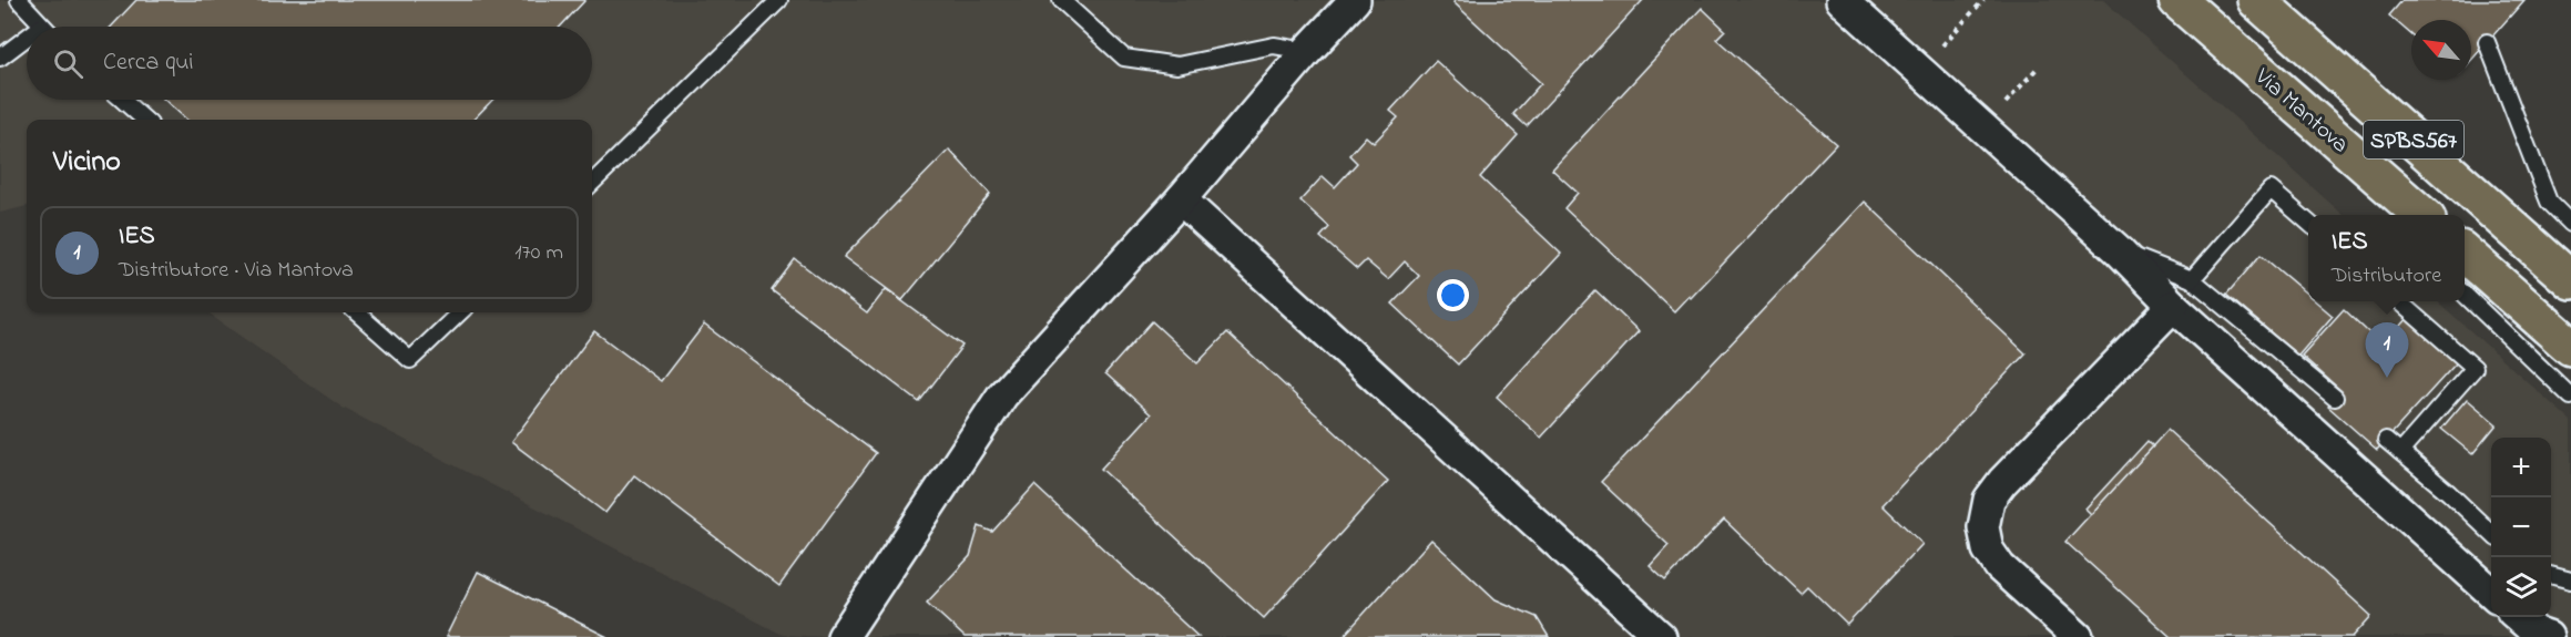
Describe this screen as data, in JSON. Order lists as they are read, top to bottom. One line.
{"streets":{"highway":["Via Mantova","SPBS567"]},"north":"top left","page":{"search":"Cerca qui","heading":"Vicino","list":[{"mark":"1","name":"IES","note":"Distributore · Via Mantova","value":"170 m"}],"popup":["IES","Distributore"],"pins":"1","map_buttons":["+","−"]}}
